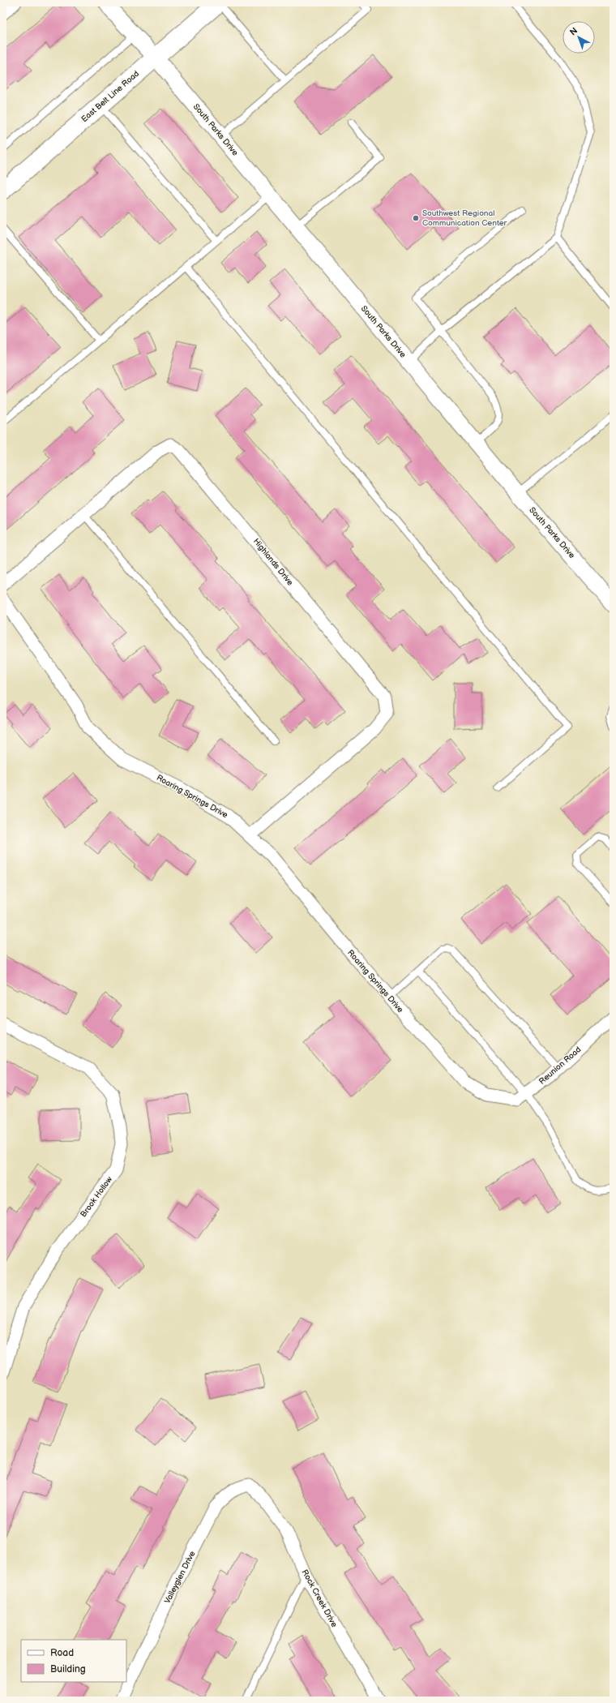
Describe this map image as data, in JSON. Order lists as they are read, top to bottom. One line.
{"streets":{"main road":["East Belt Line Road"],"street":["South Parks Drive","Highlands Drive","Roaring Springs Drive","Reunion Road","Brook Hollow","Valleyglen Drive","Rock Creek Drive"]},"crossings":[["East Belt Line Road","South Parks Drive"],["Highlands Drive","Roaring Springs Drive"],["Roaring Springs Drive","Reunion Road"],["Valleyglen Drive","Rock Creek Drive"]],"places":["Southwest Regional Communication Center"],"legend":["Road","Building"],"north":"top left"}
